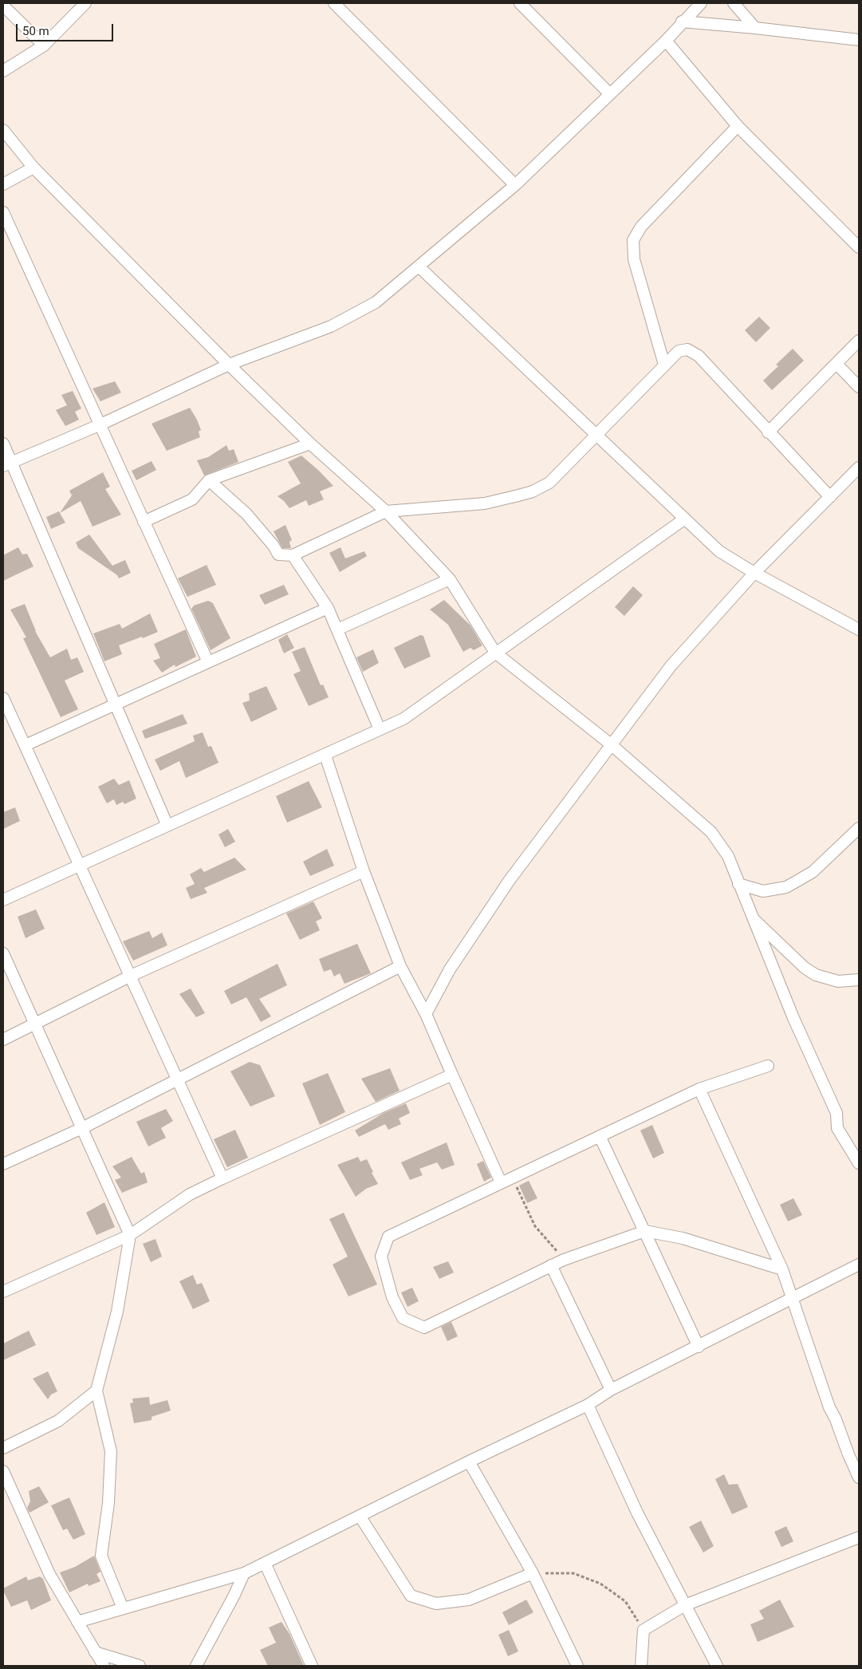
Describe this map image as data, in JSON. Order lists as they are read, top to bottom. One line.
{"scale_bar":"50 m"}
